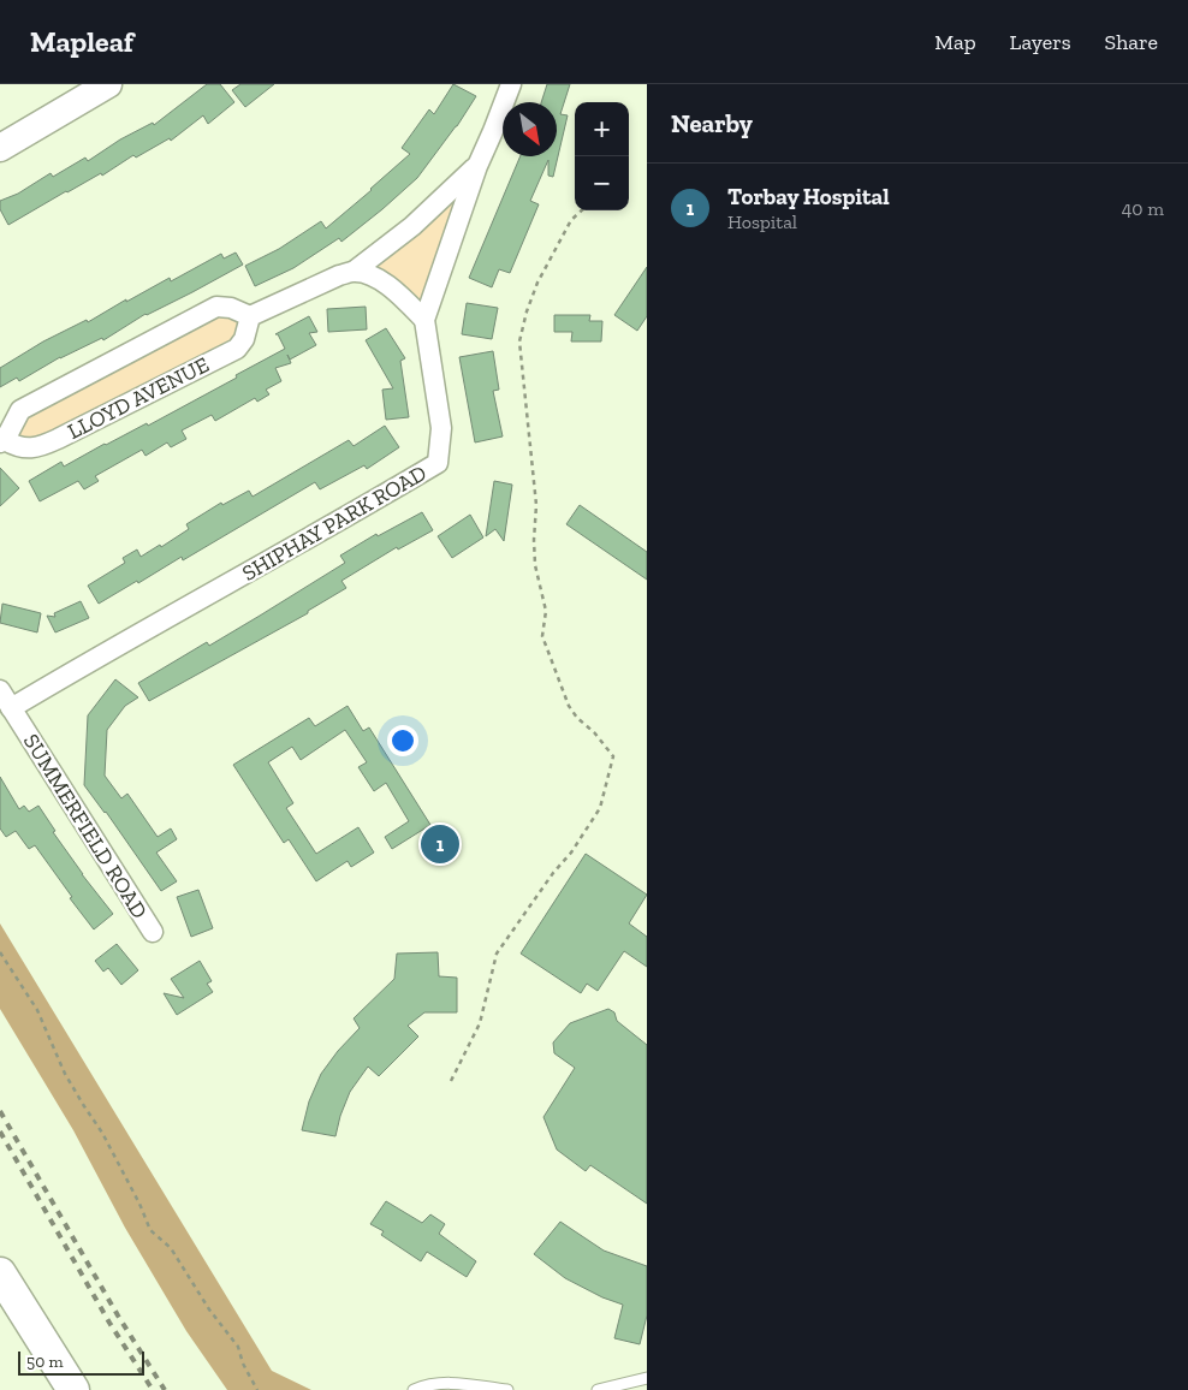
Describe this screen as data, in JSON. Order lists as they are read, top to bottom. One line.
{"streets":{"street":["LLOYD AVENUE","SHIPHAY PARK ROAD","SUMMERFIELD ROAD"]},"crossings":[["SHIPHAY PARK ROAD","SUMMERFIELD ROAD"]],"scale_bar":"50 m","north":"bottom right","page":{"header":"Mapleaf","nav":["Map","Layers","Share"],"heading":"Nearby","map_buttons":["+","−"],"list":[{"mark":"1","name":"Torbay Hospital","note":"Hospital","value":"40 m"}],"pins":"1","scale":"50 m"}}
